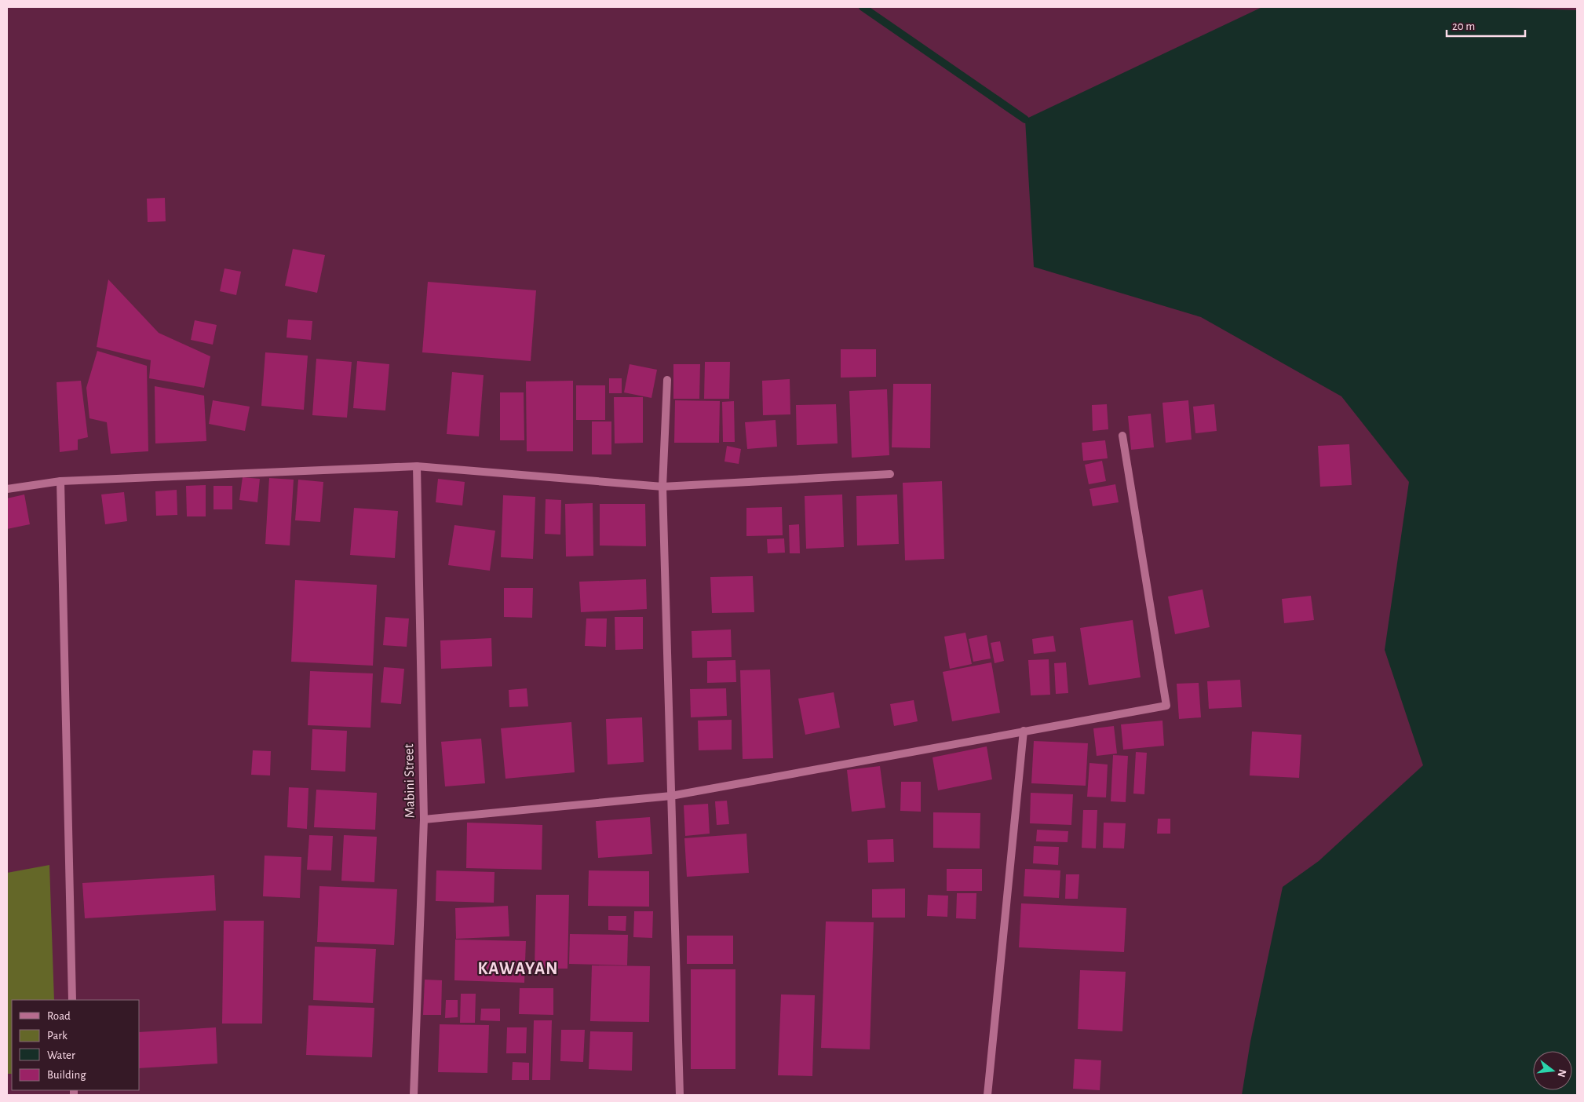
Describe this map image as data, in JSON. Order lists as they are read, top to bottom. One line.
{"streets":{"street":["Mabini Street"]},"districts":["KAWAYAN"],"legend":["Road","Park","Water","Building"],"scale_bar":"20 m","north":"right"}
